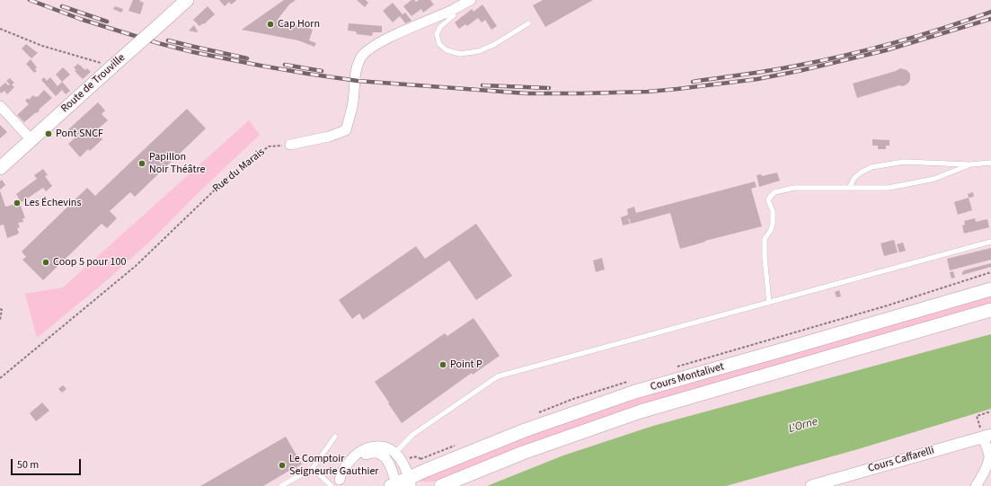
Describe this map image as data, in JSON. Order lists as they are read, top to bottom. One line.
{"streets":{"main road":["Route de Trouville","Cours Montalivet"],"street":["Cours Caffarelli"],"path":["Rue du Marais"]},"water":["L'Orne"],"places":["Cap Horn","Pont SNCF","Papillon Noir Théâtre","Les Échevins","Coop 5 pour 100","Point P","Le Comptoir Seigneurie Gauthier"],"scale_bar":"50 m"}
